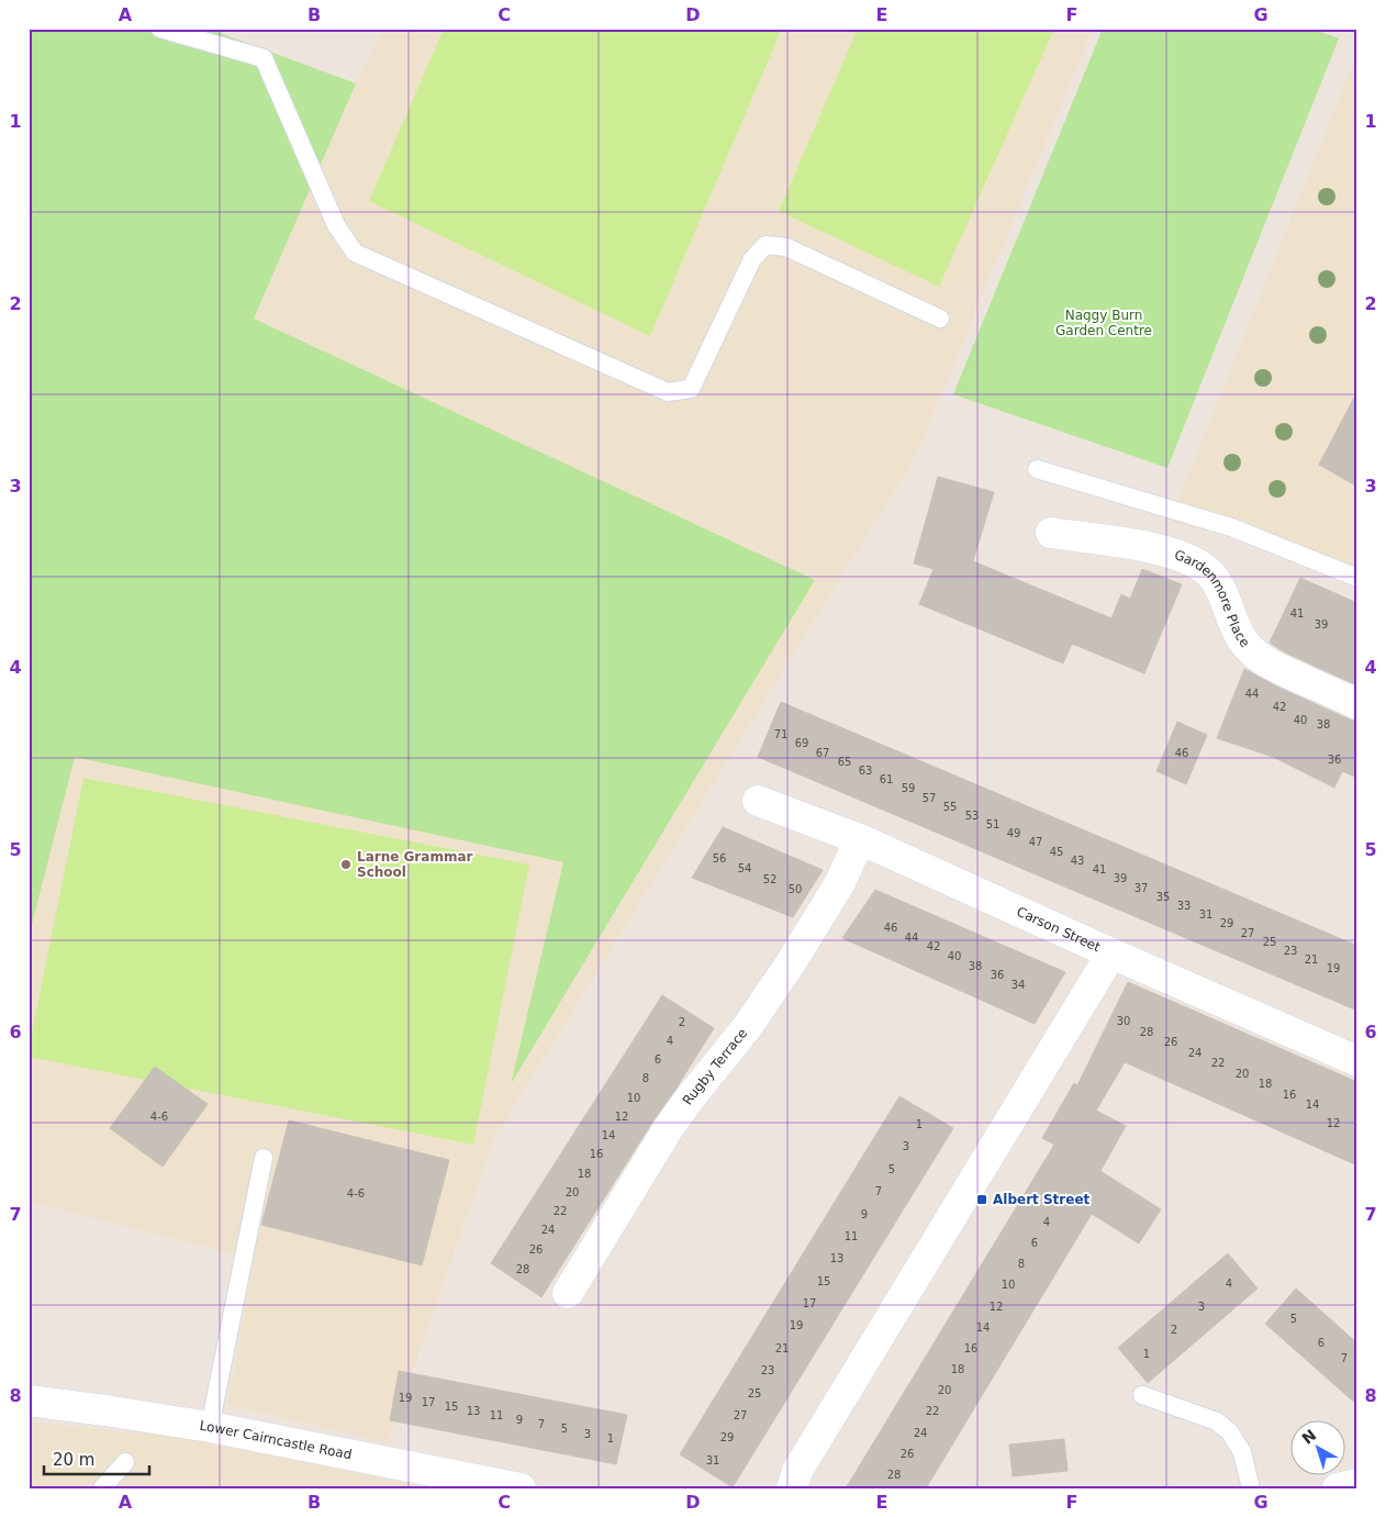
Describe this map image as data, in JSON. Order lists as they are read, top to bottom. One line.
{"streets":{"street":["Gardenmore Place","Carson Street","Rugby Terrace","Lower Cairncastle Road"]},"crossings":[["Carson Street","Rugby Terrace"]],"parks":["Naggy Burn Garden Centre"],"places":{"other":["Larne Grammar School"],"transit":["Albert Street"]},"house_numbers":["41","39","44","42","40","38","71","69","67","46","36","65","63","61","59","57","55","53","51","49","47","45","56","43","54","41","39","52","37","50","35","33","31","29","46","27","44","25","42","23","40","21","38","19","36","34","30","2","28","4","26","24","6","22","20","8","18","16","10","14","4-6","12","12","1","14","3","16","5","18","7","20","4-6","22","9","4","24","11","6","26","13","8","28","15","4","10","17","12","3","5","19","14","2","6","21","16","1","7","18","23","20","25","19","17","15","13","22","11","27","9","7","5","24","3","29","1","26","31","28"],"scale_bar":"20 m","north":"top left","grid":{"columns":["A","B","C","D","E","F","G"],"rows":["1","2","3","4","5","6","7","8"]}}
